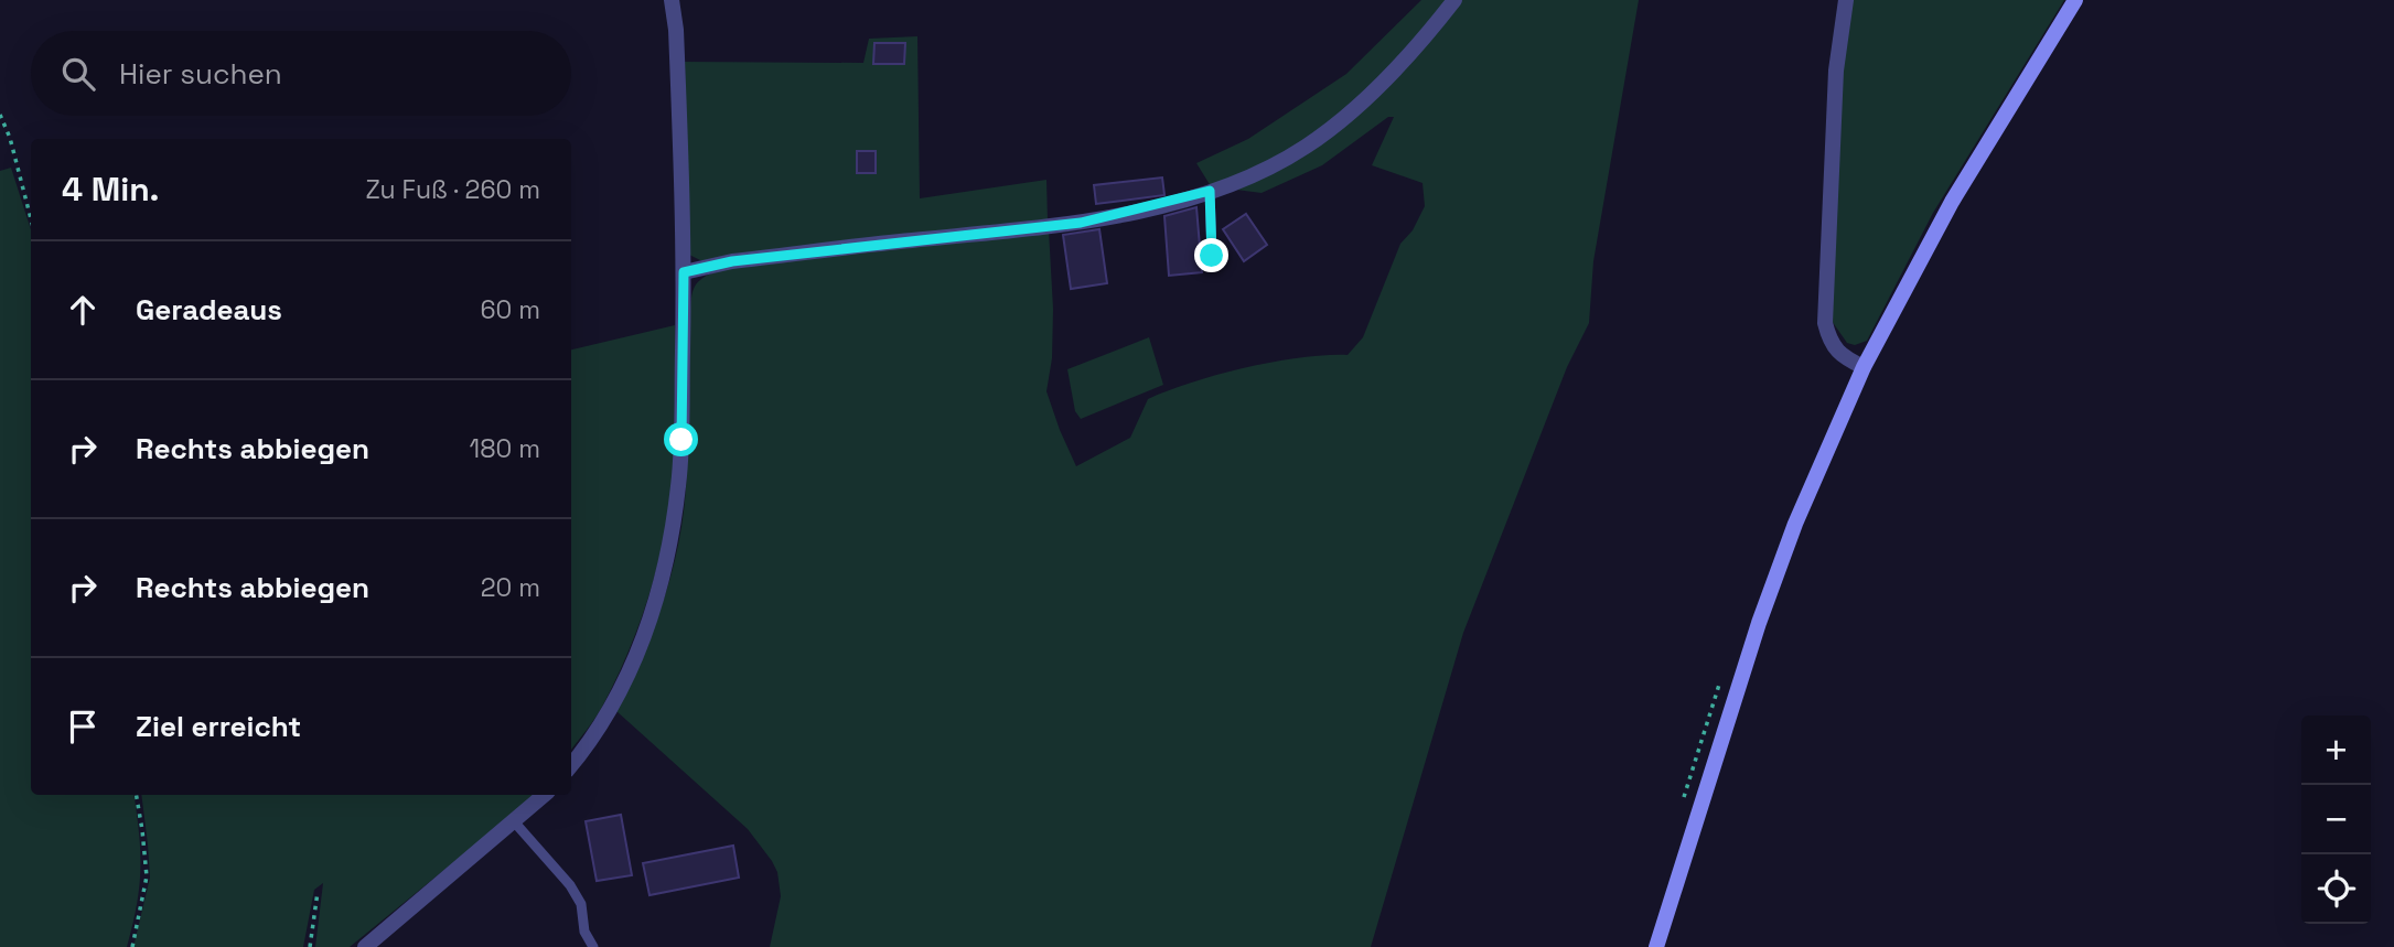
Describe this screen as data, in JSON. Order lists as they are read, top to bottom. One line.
{"page":{"search":"Hier suchen","heading":["4 Min.","Zu Fuß · 260 m"],"list":[["Geradeaus","60 m"],["Rechts abbiegen","180 m"],["Rechts abbiegen","20 m"],"Ziel erreicht"],"map_buttons":["+","−"]}}
